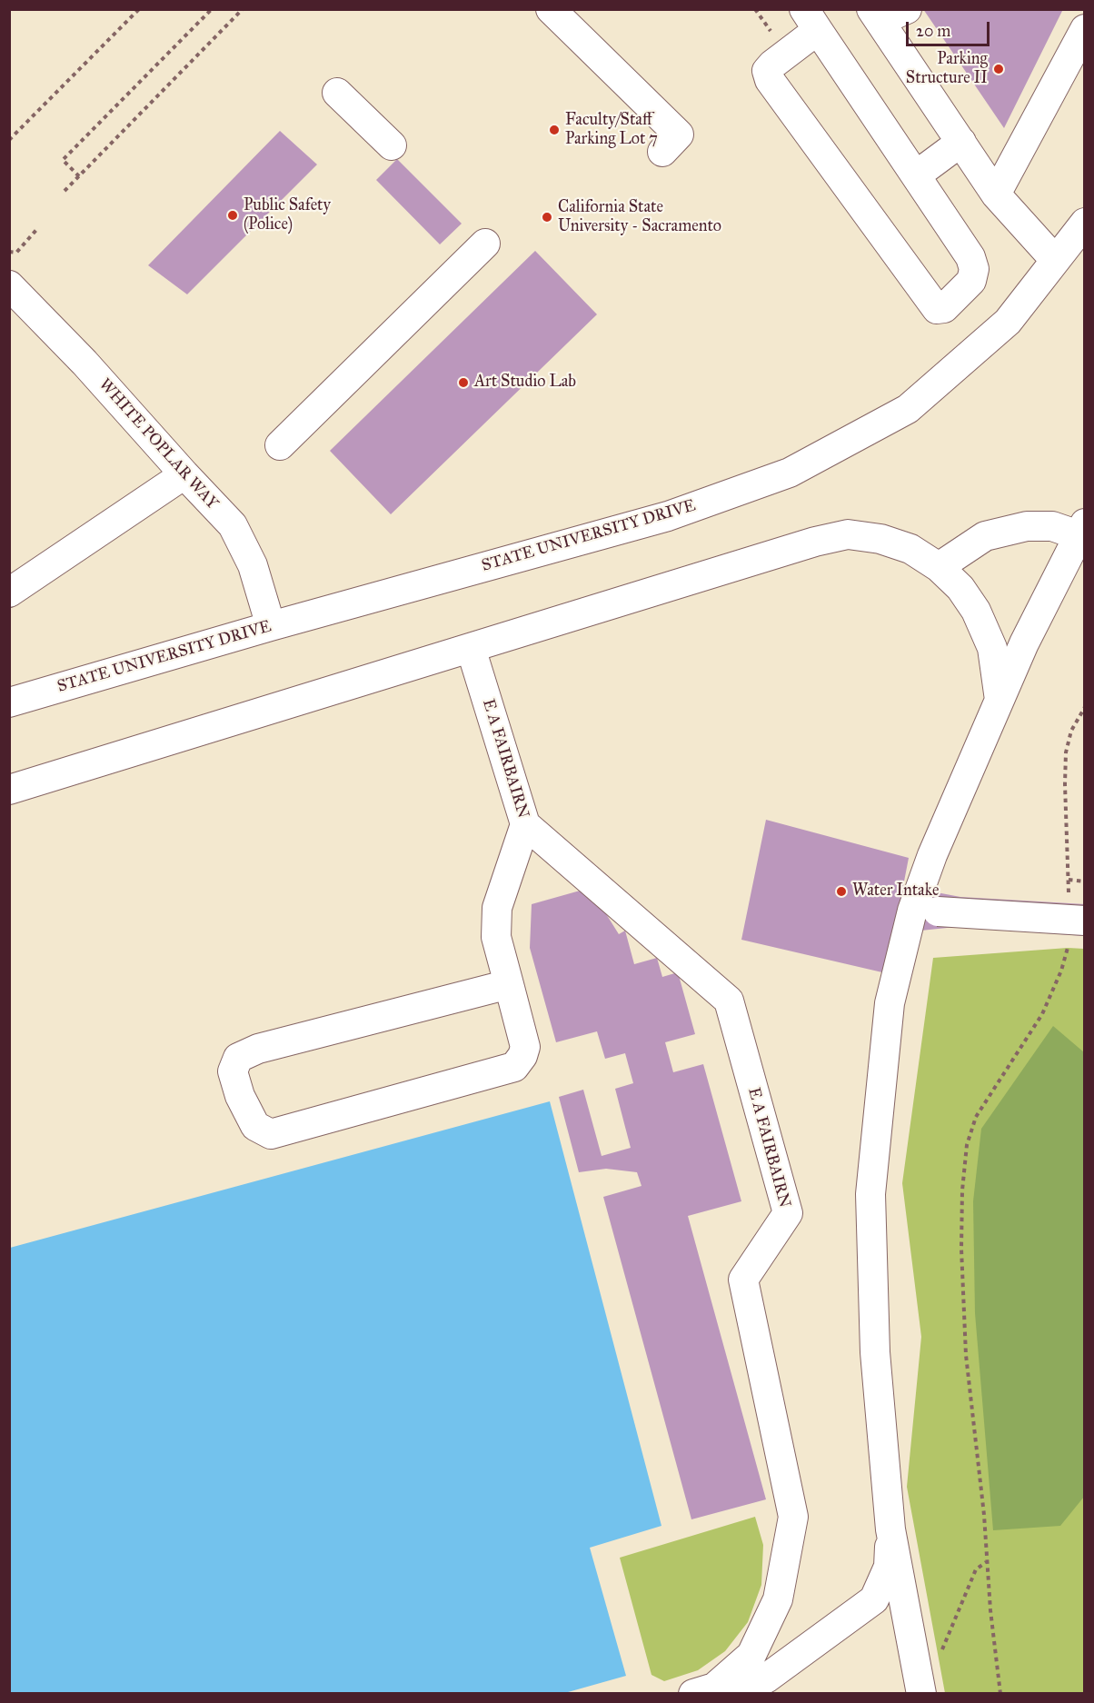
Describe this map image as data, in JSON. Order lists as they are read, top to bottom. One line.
{"streets":{"street":["WHITE POPLAR WAY","STATE UNIVERSITY DRIVE","E A FAIRBAIRN"]},"crossings":[["WHITE POPLAR WAY","STATE UNIVERSITY DRIVE"]],"places":["Parking Structure II","Faculty/Staff Parking Lot 7","Public Safety (Police)","California State University - Sacramento","Art Studio Lab","Water Intake"],"scale_bar":"20 m"}
